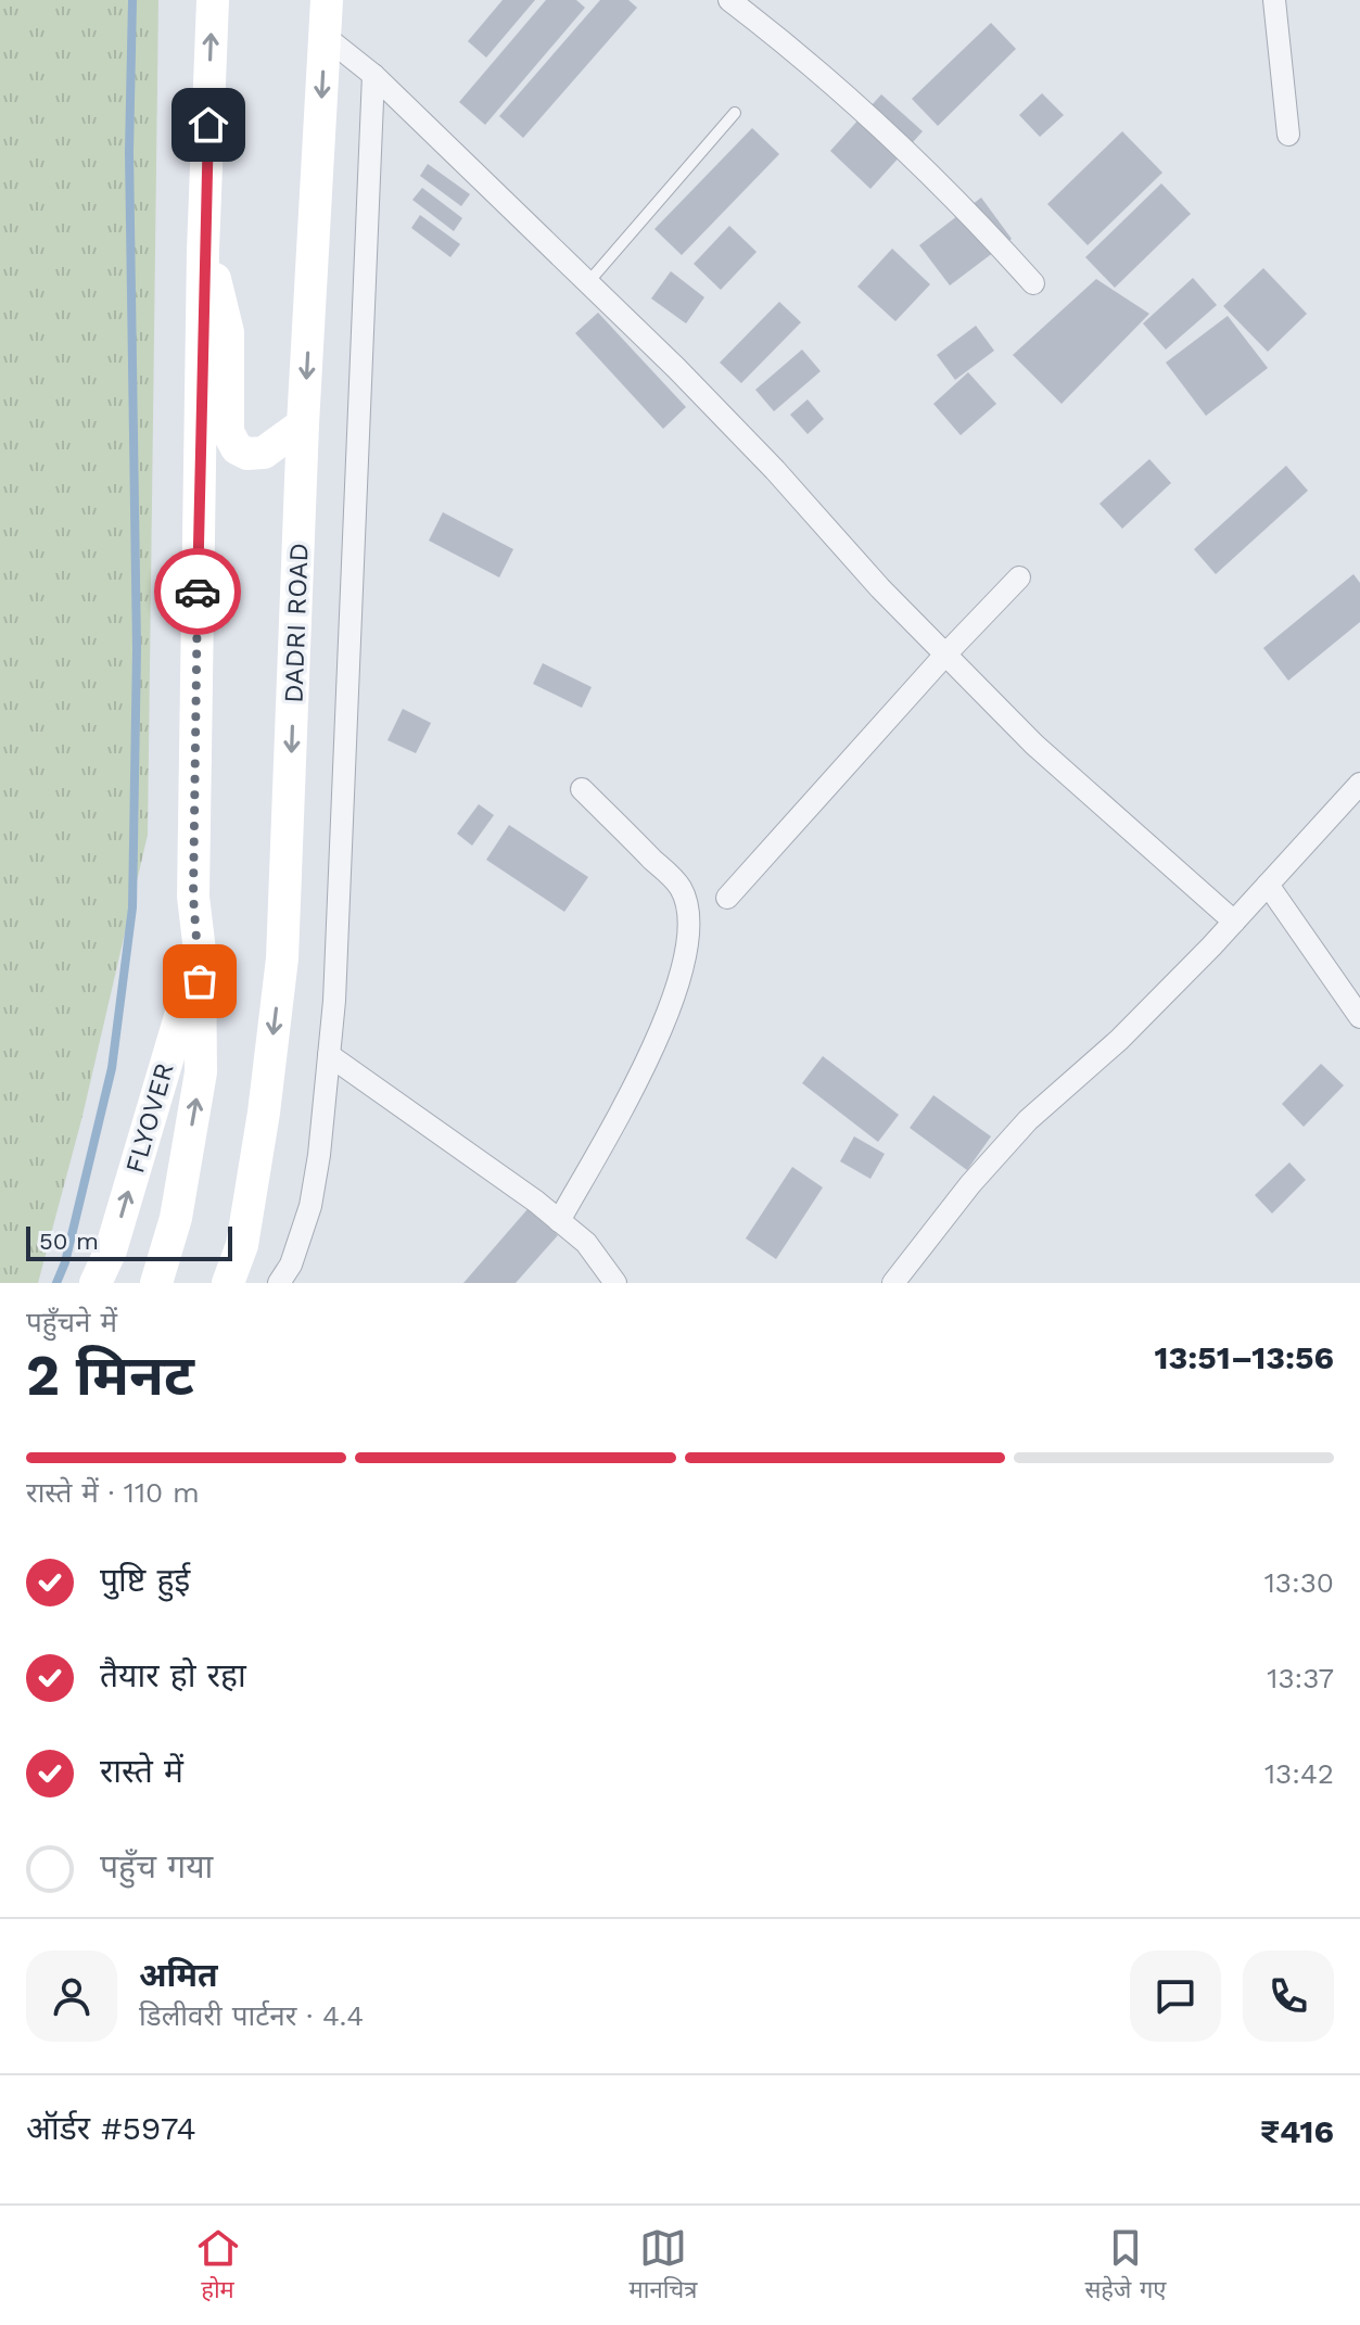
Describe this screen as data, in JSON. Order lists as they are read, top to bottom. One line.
{"streets":{"main road":["DADRI ROAD","FLYOVER"]},"scale_bar":"50 m","page":{"scale":"50 m","heading":["2 मिनट","पहुँचने में","13:51–13:56"],"panel":["अमित","डिलीवरी पार्टनर · 4.4","ऑर्डर #5974","₹416"],"bar":"रास्ते में · 110 m","list":[["पुष्टि हुई","13:30"],["तैयार हो रहा","13:37"],["रास्ते में","13:42"],"पहुँच गया"],"tabs":["होम","मानचित्र","सहेजे गए"]}}
